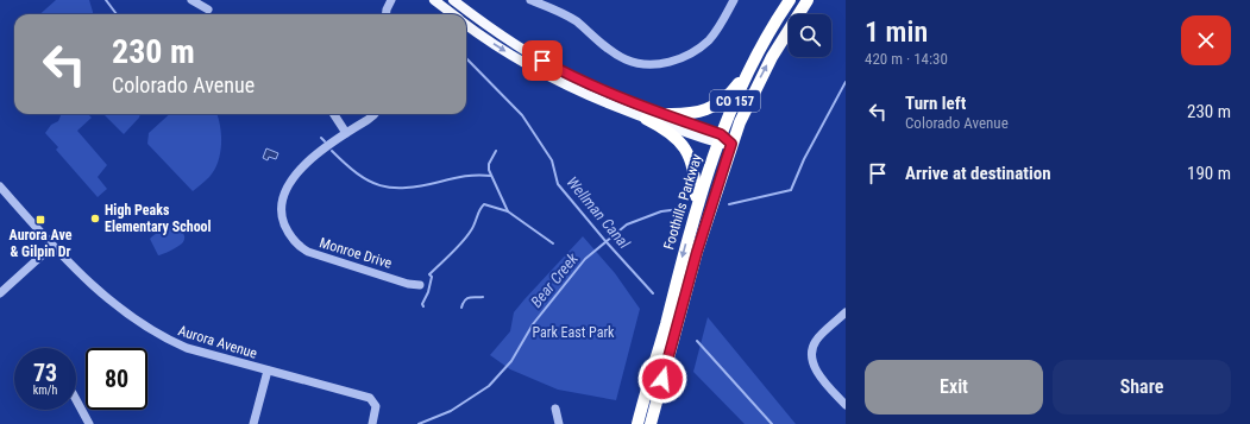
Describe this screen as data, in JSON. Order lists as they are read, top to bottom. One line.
{"streets":{"highway":["CO 157","Foothills Parkway"],"street":["Monroe Drive","Aurora Avenue"]},"water":["Wellman Canal","Bear Creek"],"parks":["Park East Park"],"places":{"other":["High Peaks Elementary School"],"transit":["Aurora Ave & Gilpin Dr"]},"page":{"heading":["1 min","420 m · 14:30"],"turn":["230 m","Colorado Avenue"],"list":[{"name":"Turn left","note":"Colorado Avenue","value":"230 m"},{"name":"Arrive at destination","value":"190 m"}],"speed":"73 km/h","limit":"80","buttons":["Exit","Share"]}}
